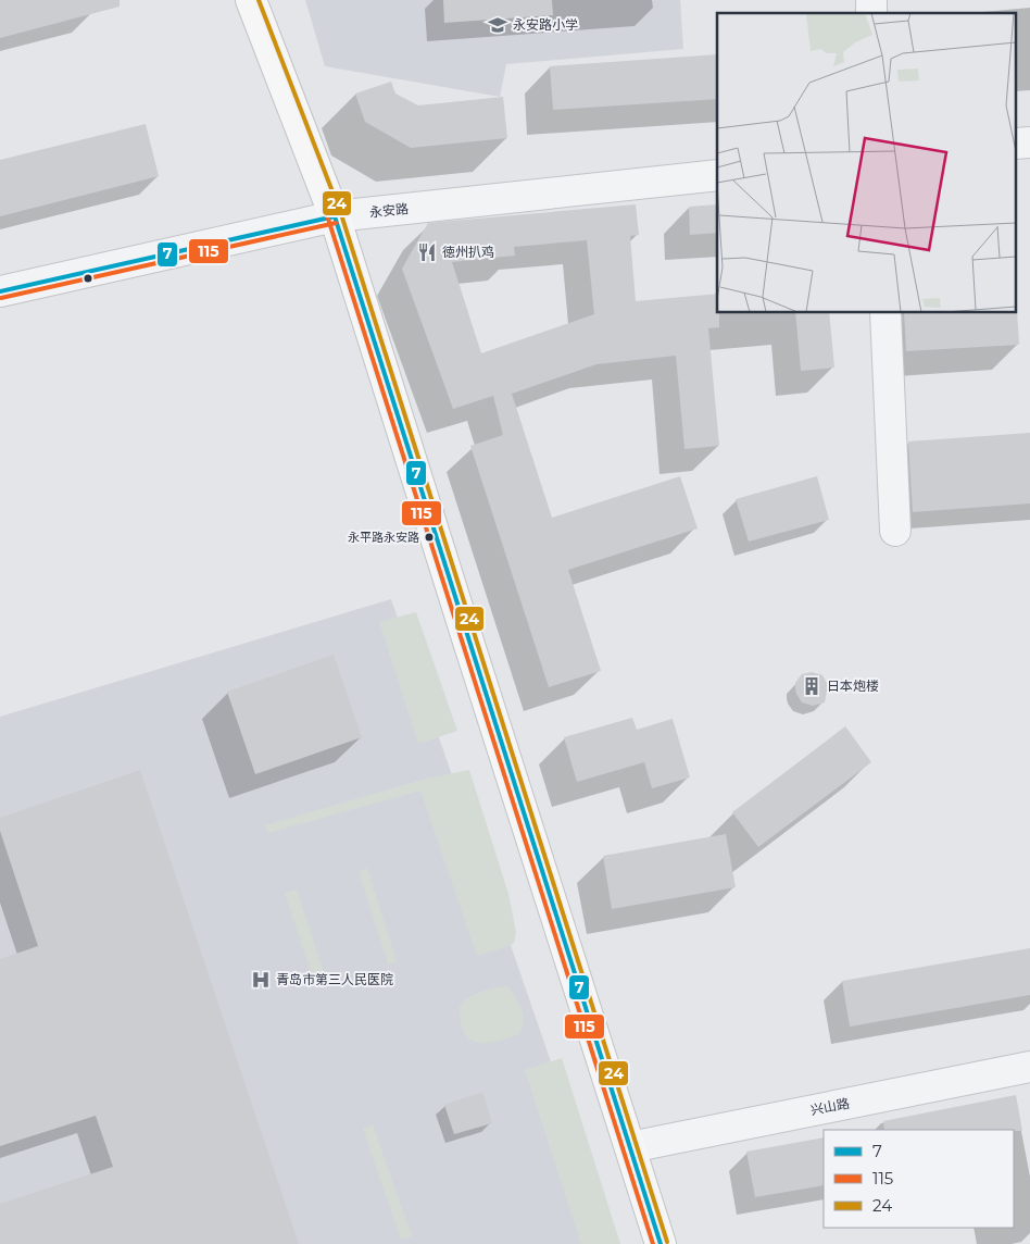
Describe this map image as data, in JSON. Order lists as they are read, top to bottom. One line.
{"streets":{"street":["永安路","兴山路"]},"places":{"school or university":["永安路小学"],"restaurant":["徳州扒鸡"],"other":["永平路永安路"],"building":["日本炮楼"],"hospital":["青岛市第三人民医院"]},"lines":["transit line 24","transit line 7","transit line 115"],"legend":["7","115","24"]}
